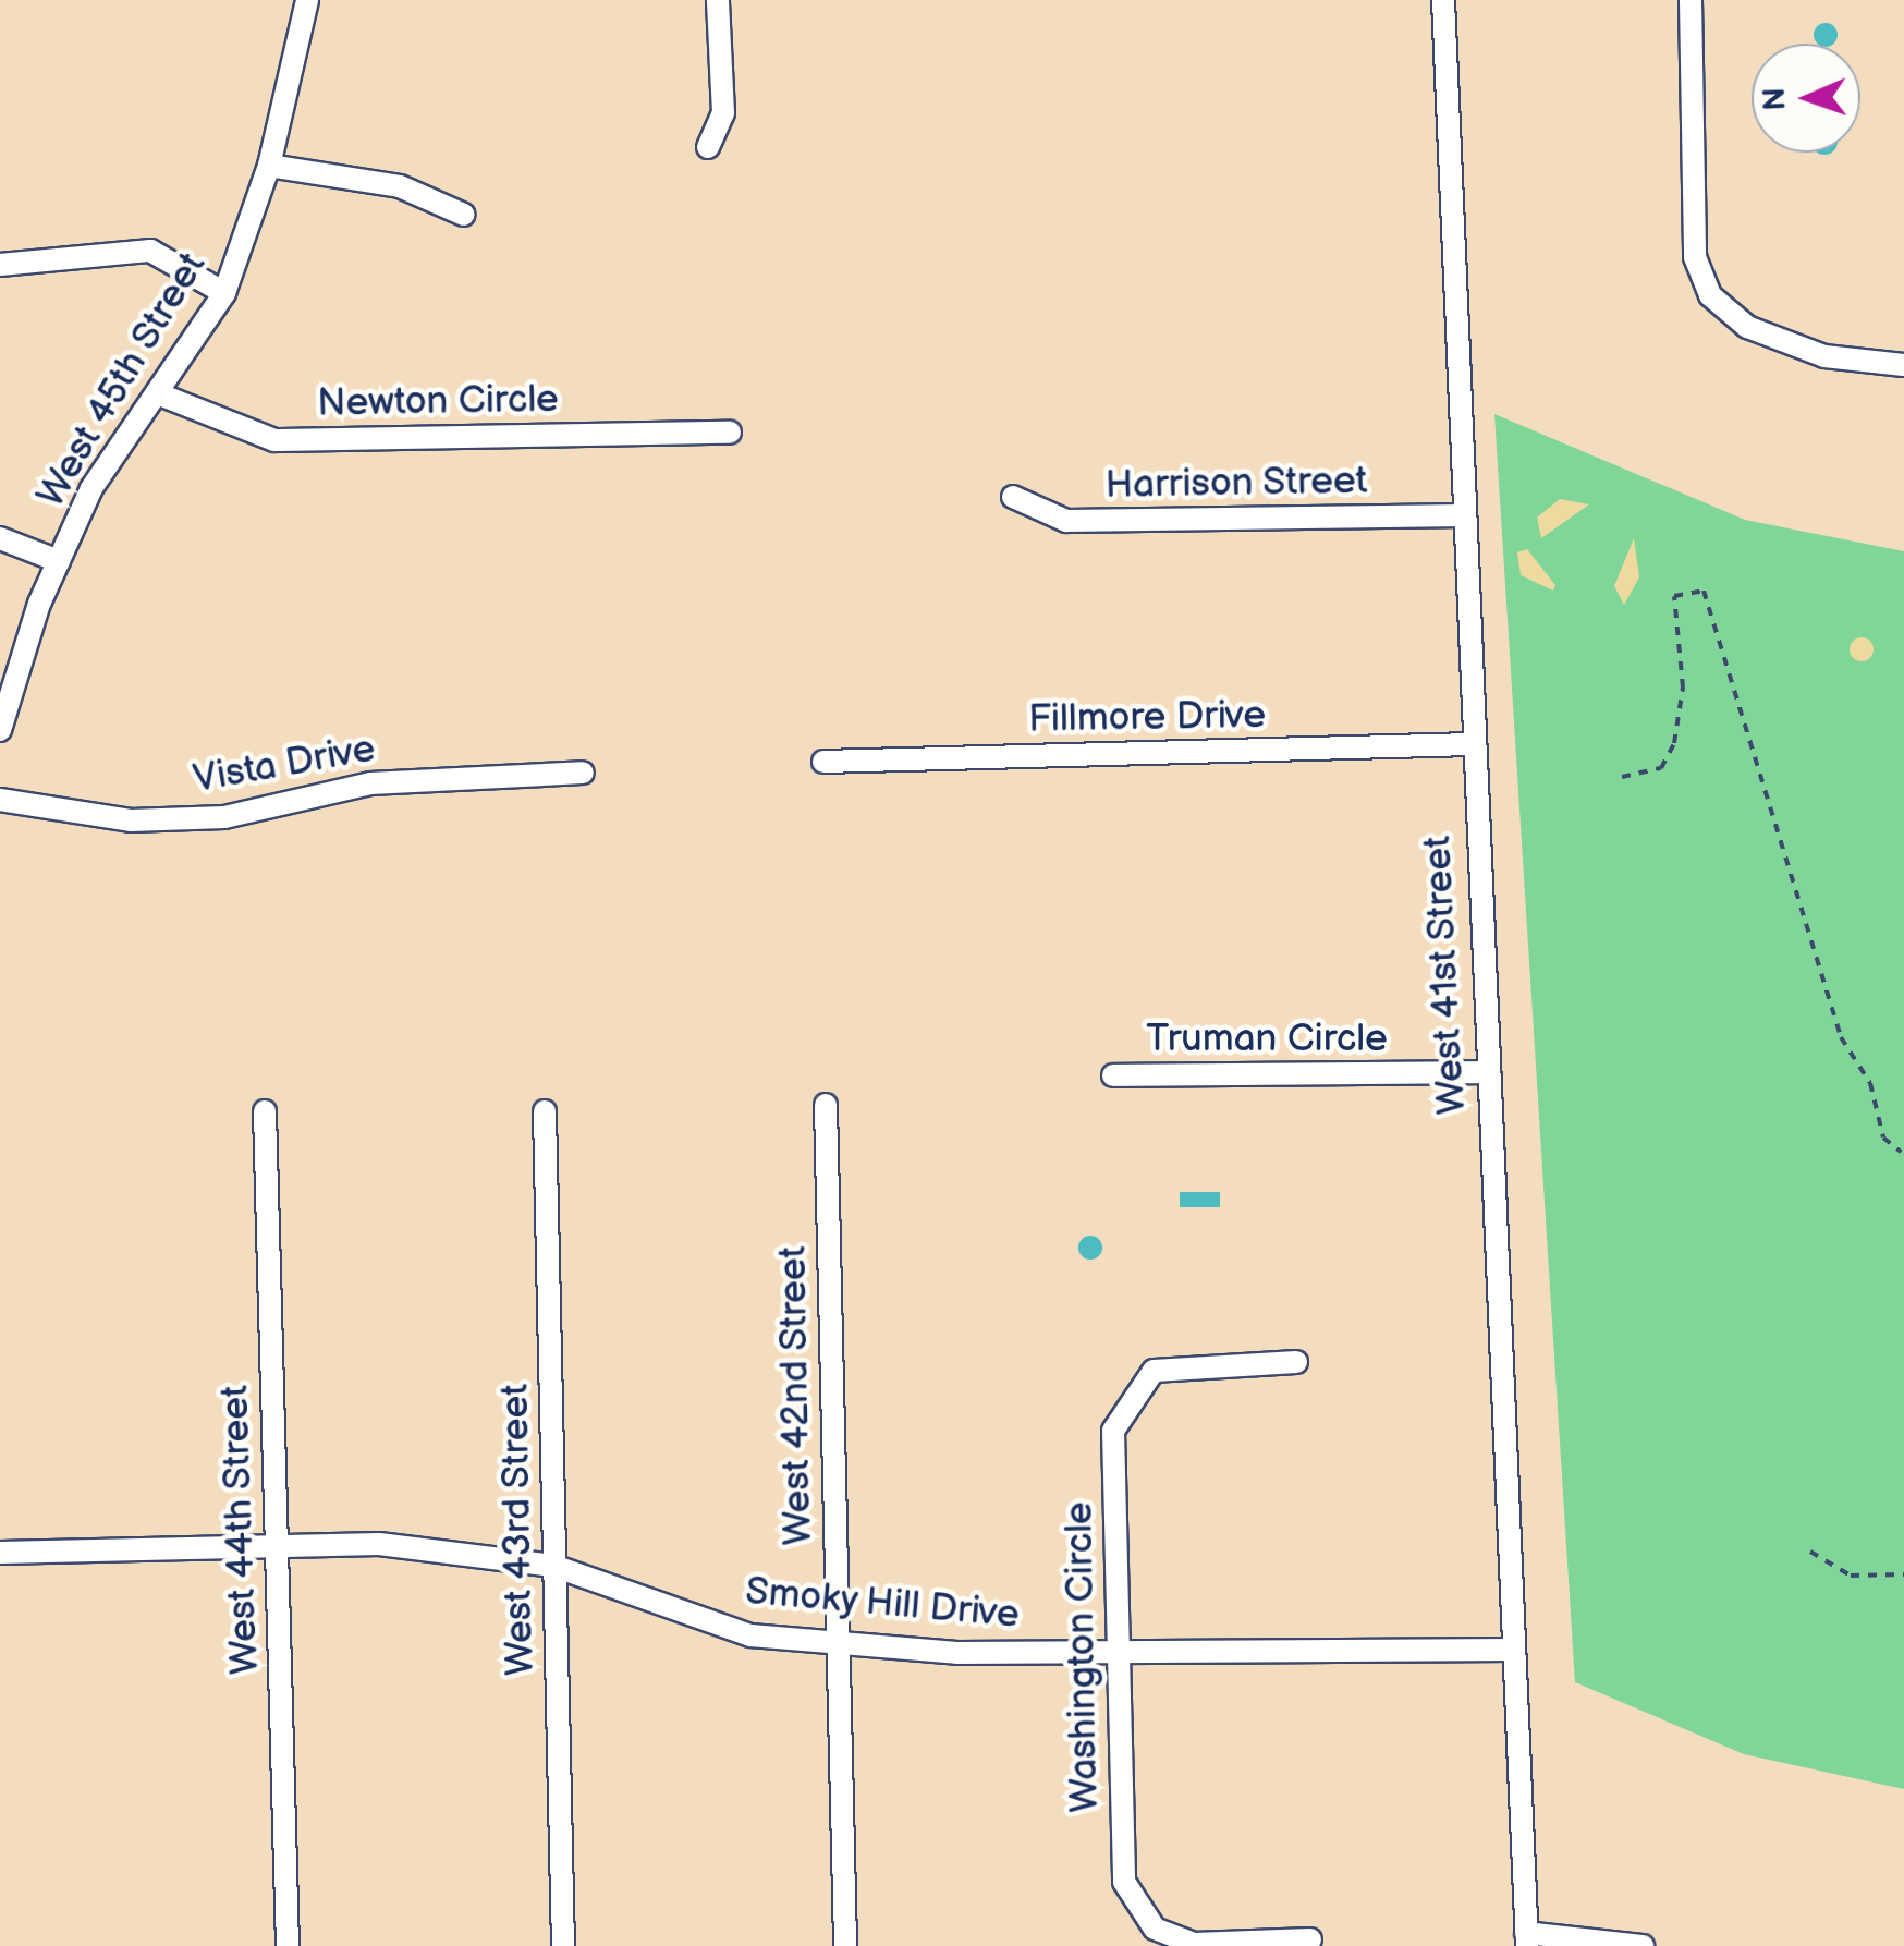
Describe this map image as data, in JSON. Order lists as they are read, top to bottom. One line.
{"streets":{"street":["West 45th Street","Newton Circle","Harrison Street","Fillmore Drive","Vista Drive","West 41st Street","Truman Circle","West 42nd Street","West 44th Street","West 43rd Street","Smoky Hill Drive","Washington Circle"]},"crossings":[["West 45th Street","Newton Circle"],["Harrison Street","West 41st Street"],["Fillmore Drive","West 41st Street"],["West 41st Street","Truman Circle"],["West 41st Street","Smoky Hill Drive"],["West 42nd Street","Smoky Hill Drive"],["West 44th Street","Smoky Hill Drive"],["West 43rd Street","Smoky Hill Drive"],["Smoky Hill Drive","Washington Circle"]],"north":"left"}
